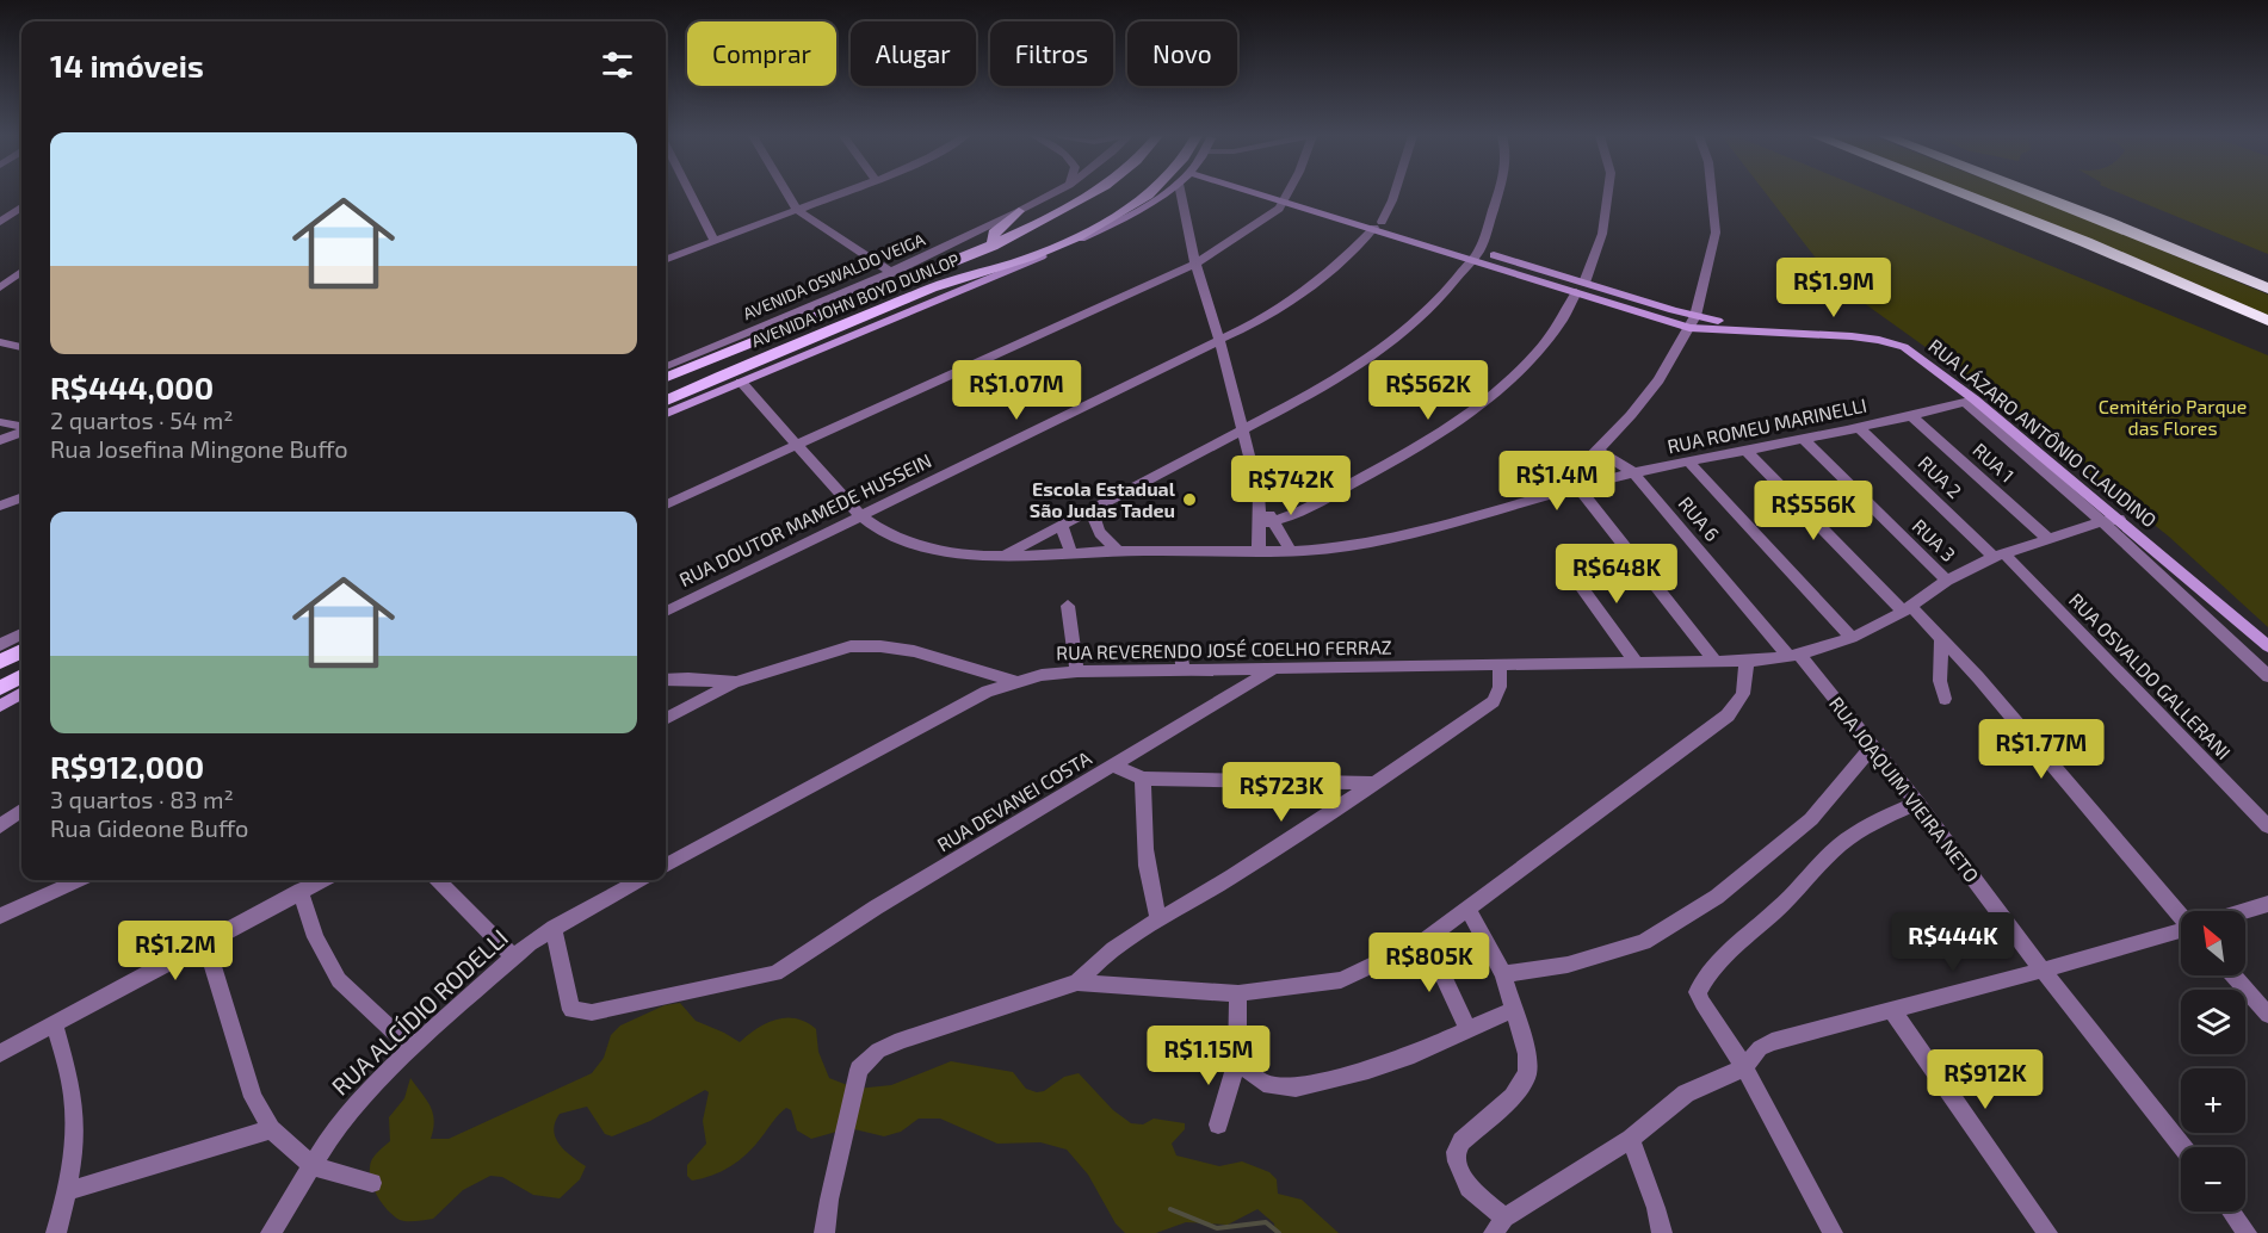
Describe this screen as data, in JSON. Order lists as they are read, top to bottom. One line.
{"streets":{"main road":["AVENIDA JOHN BOYD DUNLOP","RUA LÁZARO ANTÔNIO CLAUDINO"],"street":["AVENIDA OSWALDO VEIGA","RUA ROMEU MARINELLI","RUA 1","RUA 2","RUA 6","RUA DOUTOR MAMEDE HUSSEIN","RUA 3","RUA REVERENDO JOSÉ COELHO FERRAZ","RUA OSVALDO GALLERANI","RUA JOAQUIM VIEIRA NETO","RUA DEVANEI COSTA","RUA ALCÍDIO RODELLI"]},"crossings":[["RUA ROMEU MARINELLI","RUA LÁZARO ANTÔNIO CLAUDINO"],["RUA ROMEU MARINELLI","RUA 1"],["RUA ROMEU MARINELLI","RUA 2"],["RUA ROMEU MARINELLI","RUA 6"],["RUA ROMEU MARINELLI","RUA DOUTOR MAMEDE HUSSEIN"],["RUA ROMEU MARINELLI","RUA 3"],["RUA LÁZARO ANTÔNIO CLAUDINO","RUA DOUTOR MAMEDE HUSSEIN"],["RUA 2","RUA OSVALDO GALLERANI"],["RUA 6","RUA REVERENDO JOSÉ COELHO FERRAZ"],["RUA 6","RUA JOAQUIM VIEIRA NETO"],["RUA REVERENDO JOSÉ COELHO FERRAZ","RUA JOAQUIM VIEIRA NETO"],["RUA REVERENDO JOSÉ COELHO FERRAZ","RUA DEVANEI COSTA"],["RUA DEVANEI COSTA","RUA ALCÍDIO RODELLI"]],"parks":["Cemitério Parque das Flores"],"places":["Escola Estadual São Judas Tadeu"],"north":"top left","page":{"chip":["Comprar","Alugar","Filtros","Novo"],"heading":"14 imóveis","list":[{"name":"R$444,000","note":"2 quartos · 54 m² · Rua Josefina Mingone Buffo"},{"name":"R$912,000","note":"3 quartos · 83 m² · Rua Gideone Buffo"}],"price":["R$1.9M","R$1.07M","R$562K","R$1.4M","R$742K","R$556K","R$648K","R$1.77M","R$723K","R$444K","R$1.2M","R$805K","R$1.15M","R$912K"],"map_buttons":["+","−"]}}
